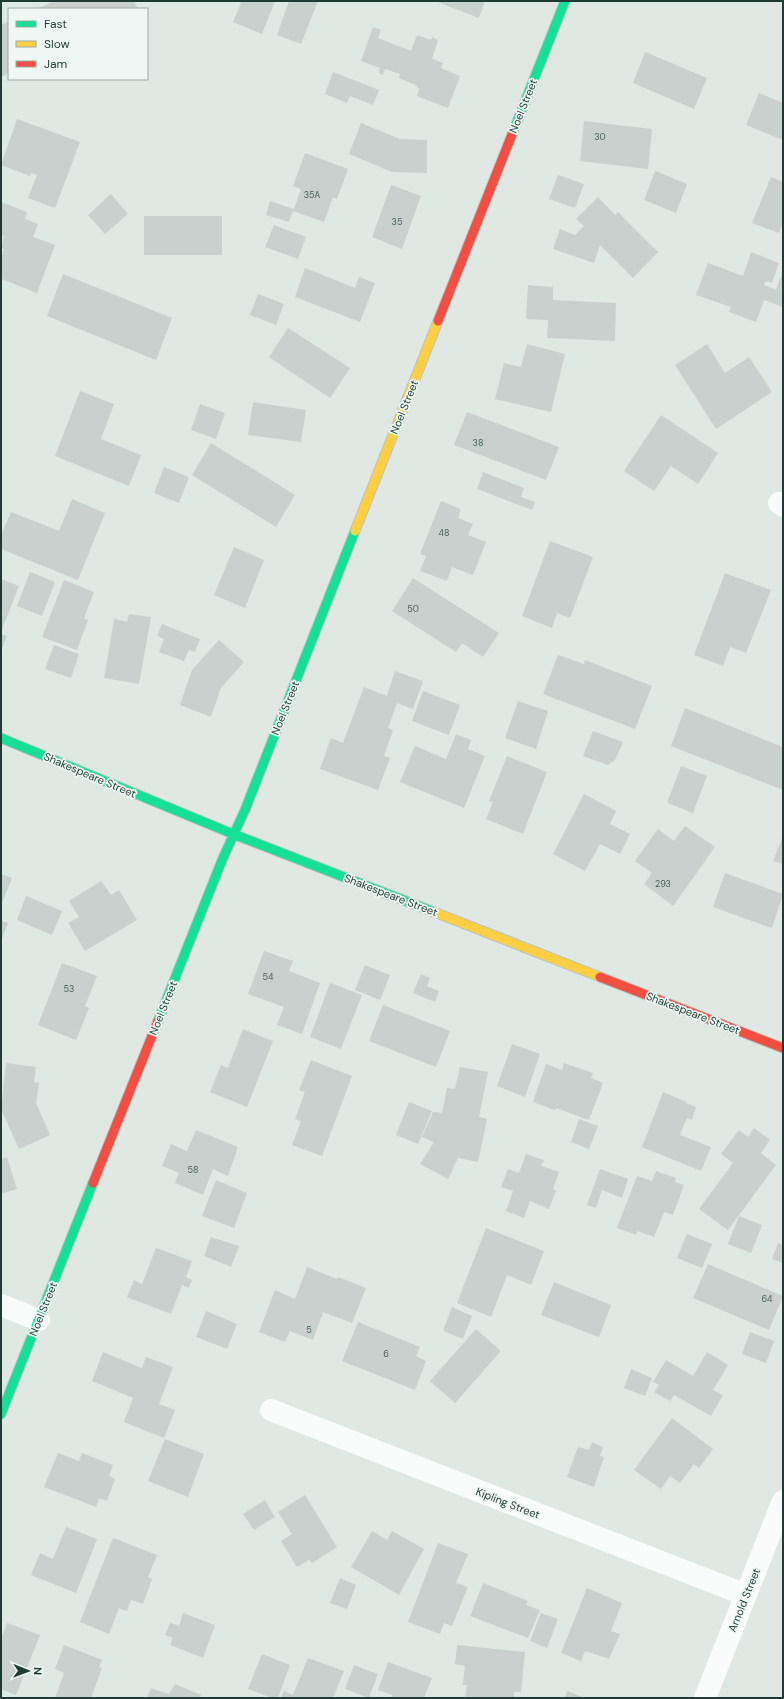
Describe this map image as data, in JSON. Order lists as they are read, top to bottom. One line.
{"streets":{"street":["Noel Street","Shakespeare Street","Kipling Street","Arnold Street"]},"crossings":[["Noel Street","Shakespeare Street"],["Kipling Street","Arnold Street"]],"house_numbers":["30","35A","35","38","48","50","293","54","53","58","64","5","6"],"legend":["Fast","Slow","Jam"],"north":"right"}
